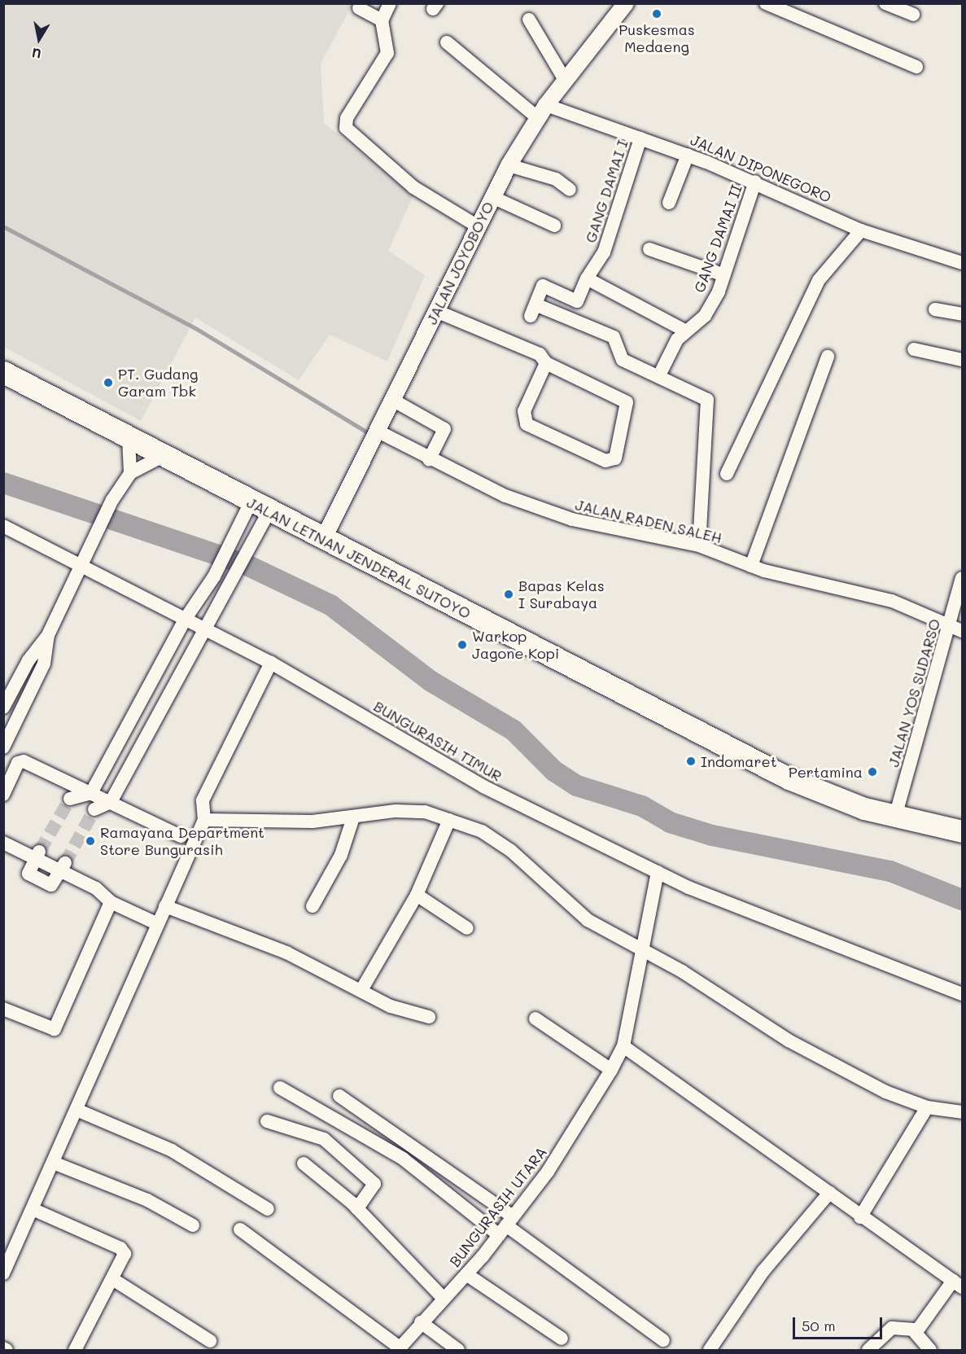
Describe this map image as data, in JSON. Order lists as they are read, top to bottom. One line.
{"streets":{"highway":["JALAN LETNAN JENDERAL SUTOYO"],"street":["JALAN DIPONEGORO","GANG DAMAI I","GANG DAMAI II","JALAN JOYOBOYO","JALAN RADEN SALEH","JALAN YOS SUDARSO","BUNGURASIH TIMUR","BUNGURASIH UTARA"]},"crossings":[["JALAN DIPONEGORO","GANG DAMAI I"],["JALAN DIPONEGORO","GANG DAMAI II"],["JALAN DIPONEGORO","JALAN JOYOBOYO"],["GANG DAMAI I","GANG DAMAI II"],["JALAN JOYOBOYO","JALAN RADEN SALEH"],["JALAN JOYOBOYO","JALAN LETNAN JENDERAL SUTOYO"],["JALAN RADEN SALEH","JALAN YOS SUDARSO"],["JALAN LETNAN JENDERAL SUTOYO","JALAN YOS SUDARSO"],["BUNGURASIH TIMUR","BUNGURASIH UTARA"]],"places":["Puskesmas Medaeng","PT. Gudang Garam Tbk","Bapas Kelas I Surabaya","Warkop Jagone Kopi","Indomaret","Pertamina","Ramayana Department Store Bungurasih"],"scale_bar":"50 m","north":"bottom"}
